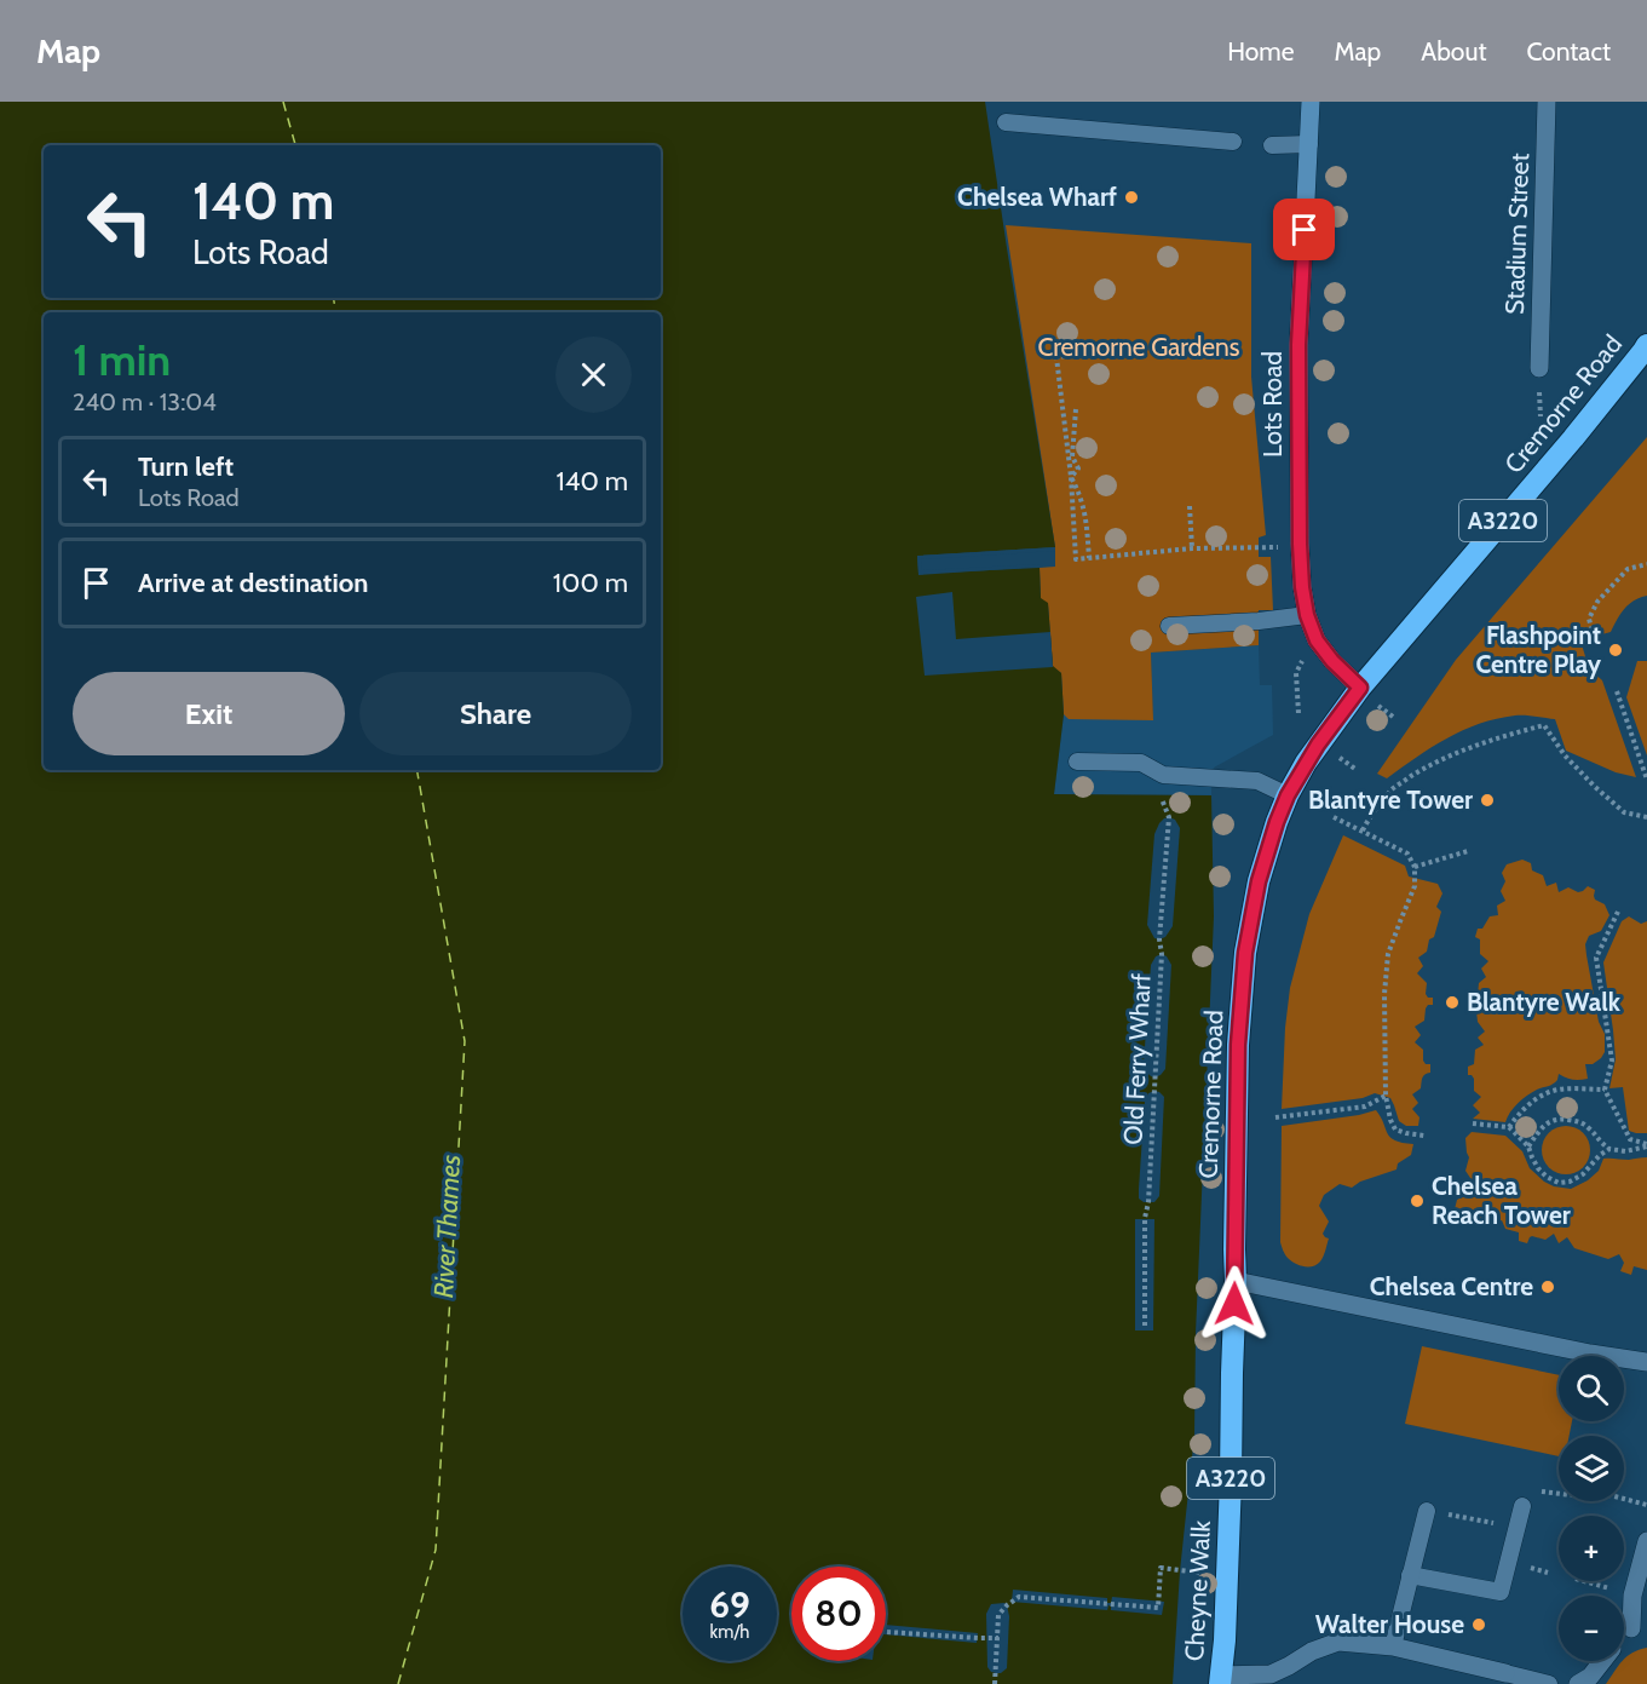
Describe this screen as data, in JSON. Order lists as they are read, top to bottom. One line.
{"streets":{"highway":["Cremorne Road","A3220","Cheyne Walk"],"street":["Stadium Street","Lots Road"],"path":["Old Ferry Wharf"]},"crossings":[["Lots Road","Cremorne Road"],["Cremorne Road","Cheyne Walk"]],"water":["River Thames"],"parks":["Cremorne Gardens"],"places":["Chelsea Wharf","Flashpoint Centre Play","Blantyre Tower","Blantyre Walk","Chelsea Reach Tower","Chelsea Centre","Walter House"],"page":{"header":"Map","nav":["Home","Map","About","Contact"],"turn":["140 m","Lots Road"],"heading":["1 min","240 m · 13:04"],"list":[{"name":"Turn left","note":"Lots Road","value":"140 m"},{"name":"Arrive at destination","value":"100 m"}],"buttons":["Exit","Share"],"map_buttons":["+","−"],"speed":"69 km/h","limit":"80"}}
